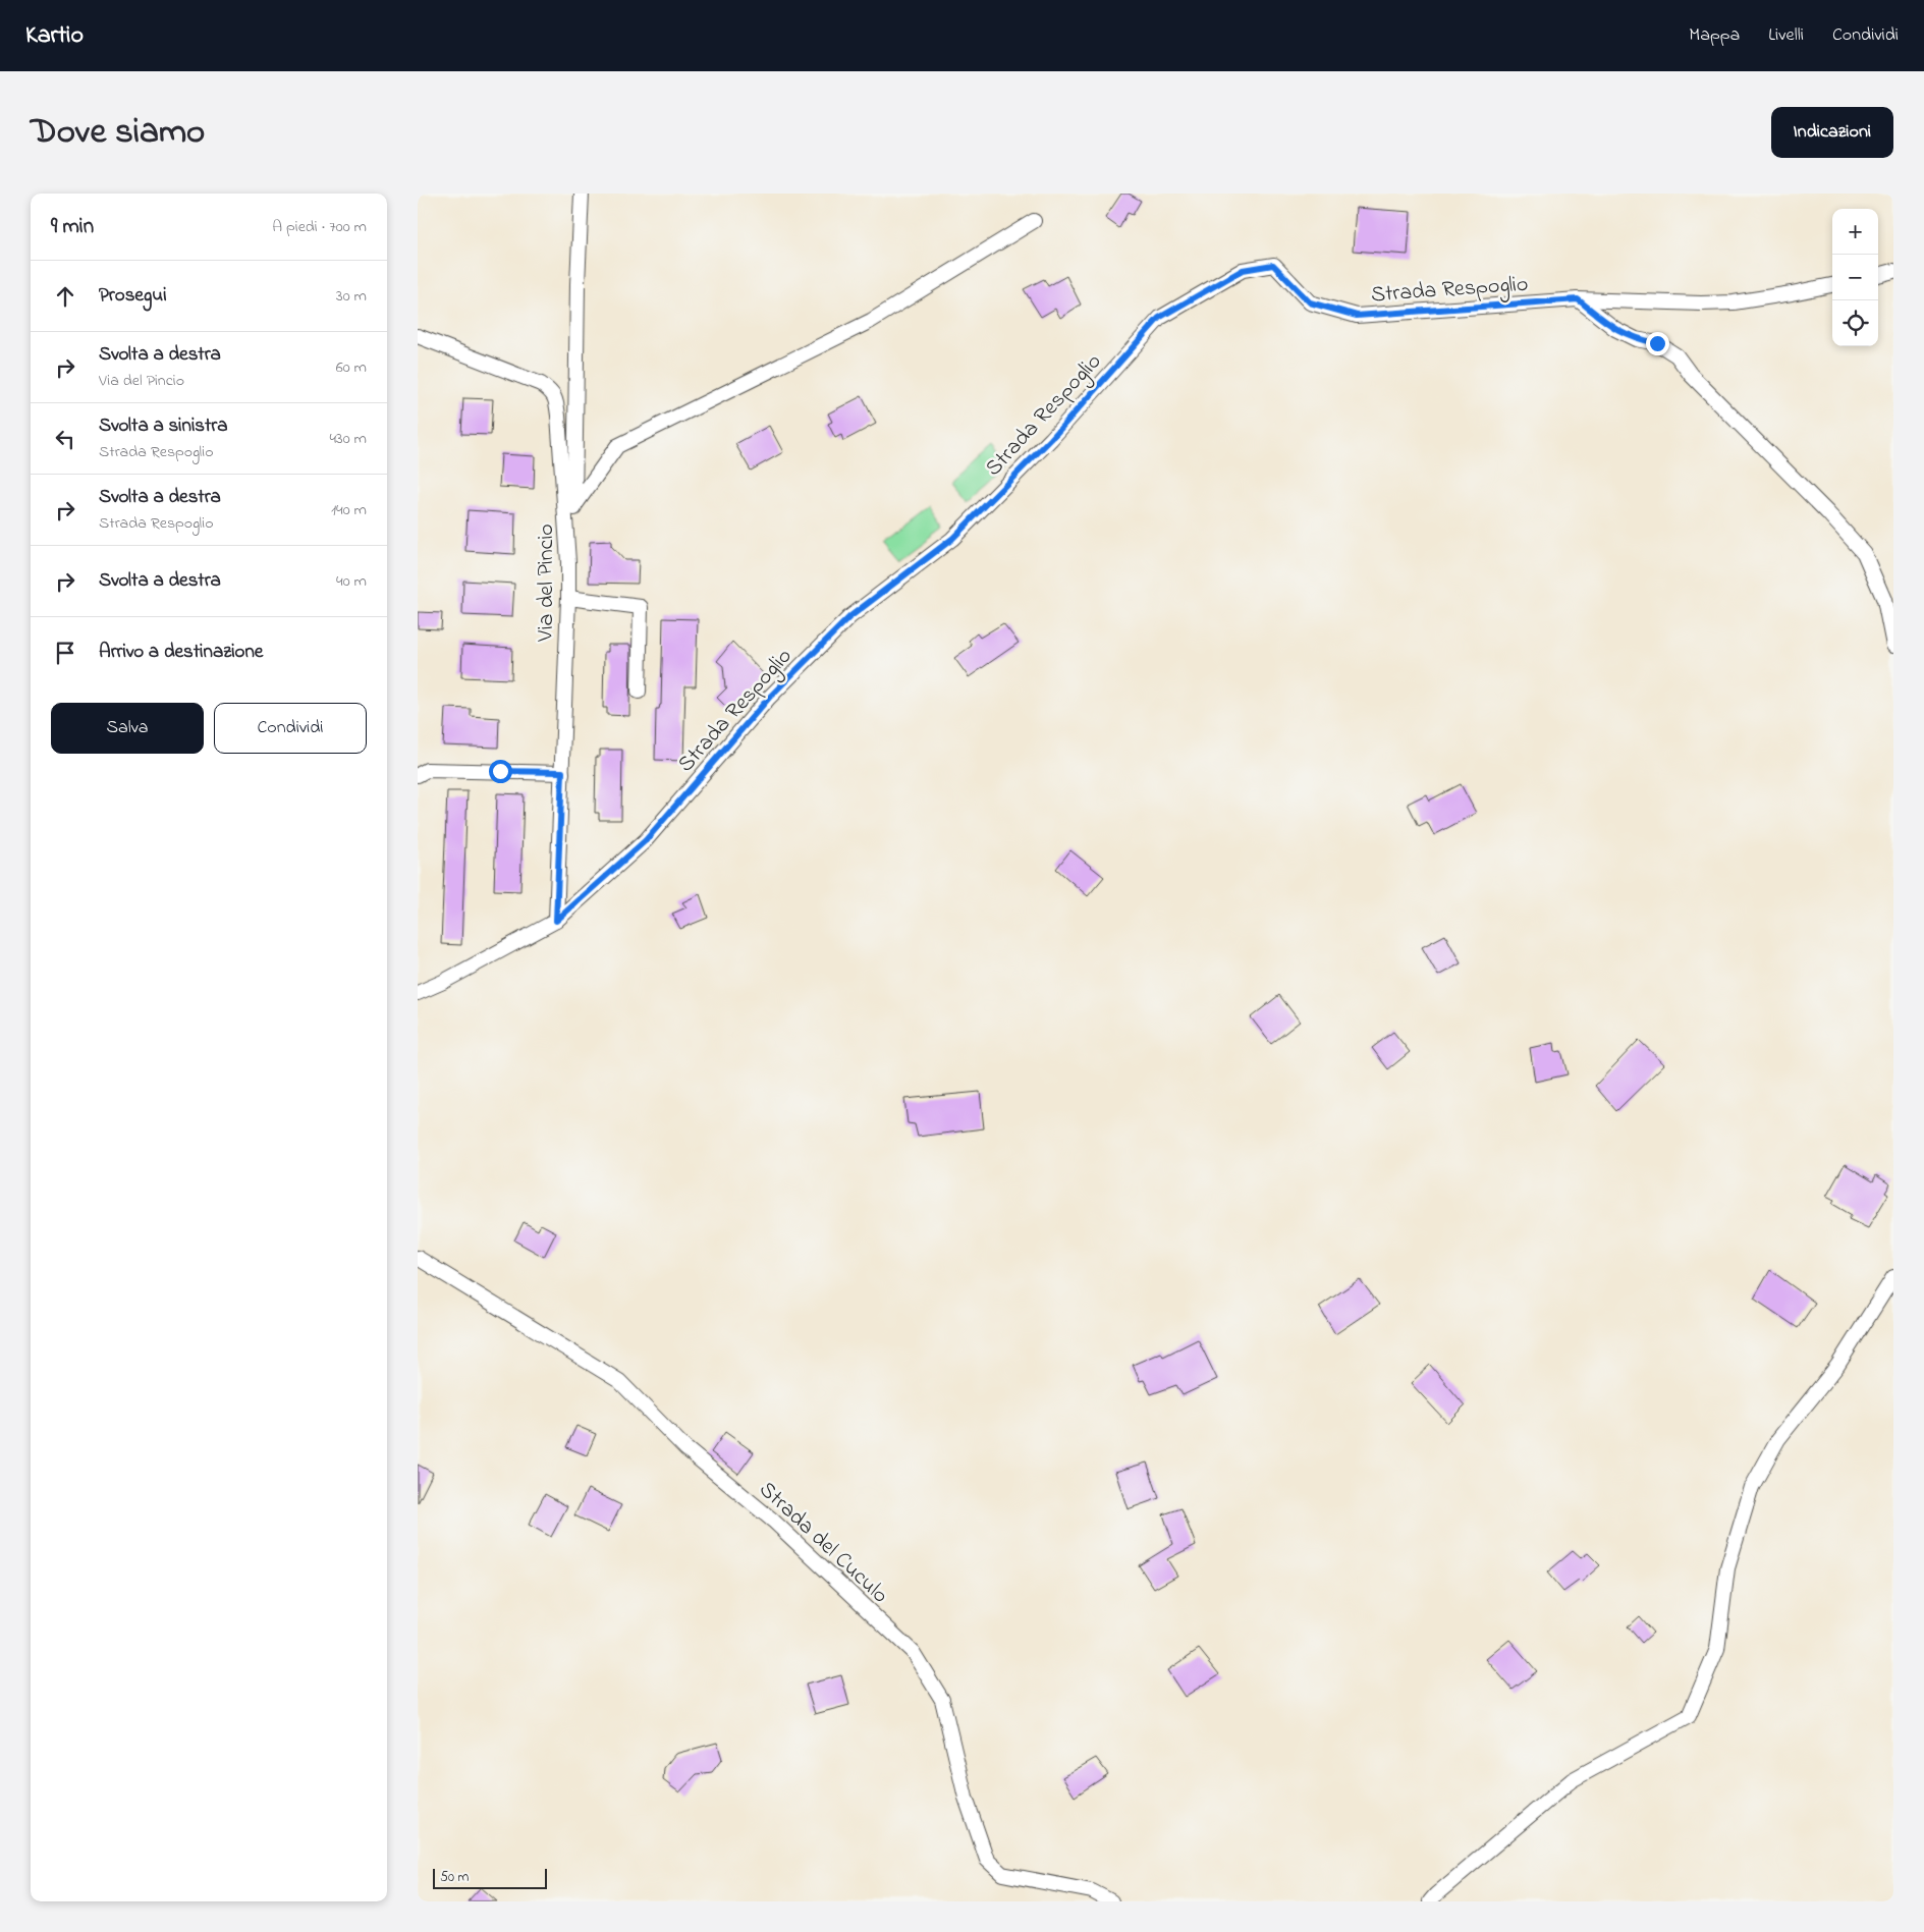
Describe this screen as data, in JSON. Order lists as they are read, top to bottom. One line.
{"streets":{"street":["Strada Respoglio","Via del Pincio","Strada del Cuculo"]},"crossings":[["Strada Respoglio","Via del Pincio"]],"scale_bar":"50 m","page":{"header":"Kartio","nav":["Mappa","Livelli","Condividi"],"title":"Dove siamo","buttons":["Indicazioni",["Salva","Condividi"]],"heading":["9 min","A piedi · 700 m"],"map_buttons":["+","−"],"list":[["Prosegui","30 m"],["Svolta a destra","Via del Pincio","60 m"],["Svolta a sinistra","Strada Respoglio","430 m"],["Svolta a destra","Strada Respoglio","140 m"],["Svolta a destra","40 m"],"Arrivo a destinazione"],"scale":"50 m"}}
